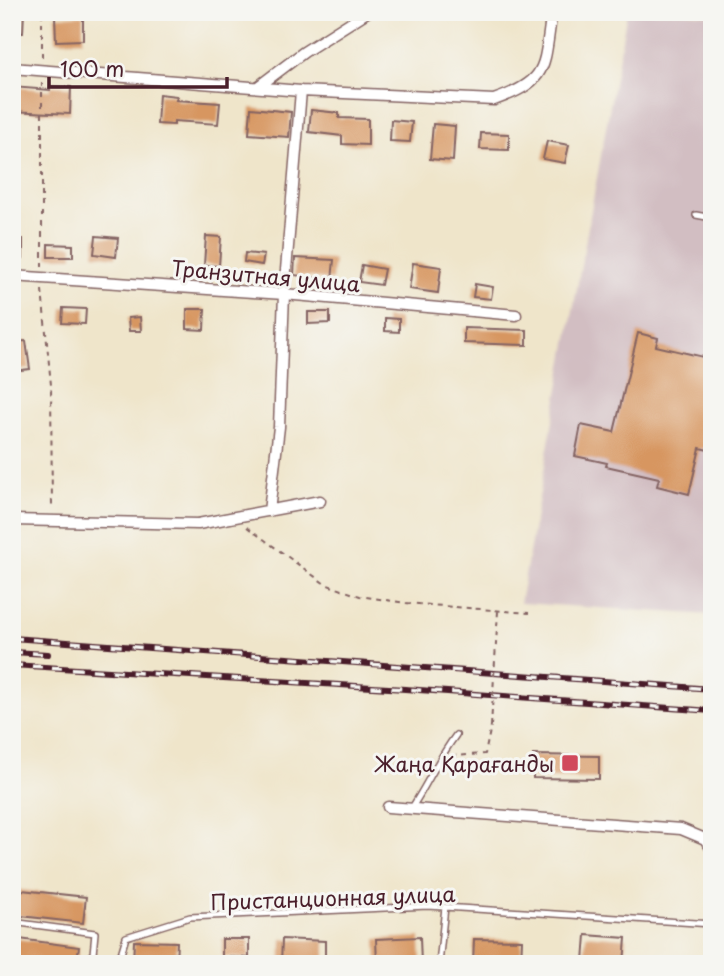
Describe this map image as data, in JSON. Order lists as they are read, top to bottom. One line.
{"streets":{"street":["Транзитная улица"],"lane":["Пристанционная улица"]},"places":{"transit":["Жаңа Қарағанды"]},"scale_bar":"100 m"}
